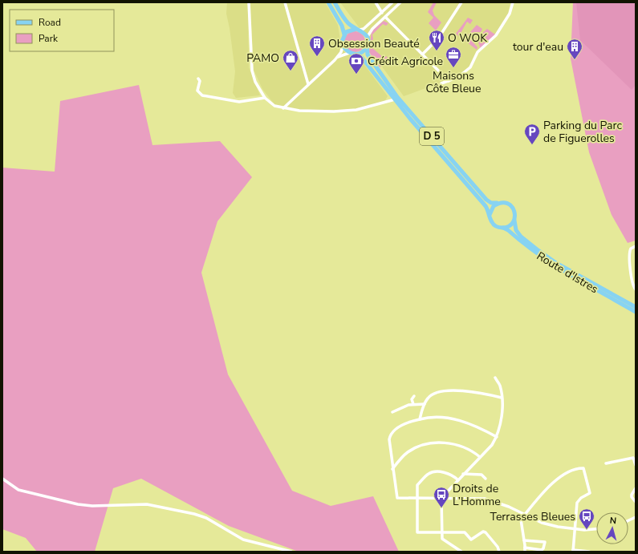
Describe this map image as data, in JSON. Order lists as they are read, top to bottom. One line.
{"streets":{"main road":["D 5","Route d'Istres"]},"crossings":[["D 5","Route d'Istres"]],"places":{"restaurant":["O WOK"],"building":["Obsession Beauté","tour d'eau"],"office":["Maisons Côte Bleue"],"shop":["PAMO"],"bank":["Crédit Agricole"],"parking":["Parking du Parc de Figuerolles"],"bus stop":["Droits de L’Homme","Terrasses Bleues"]},"legend":["Road","Park"],"north":"top"}
